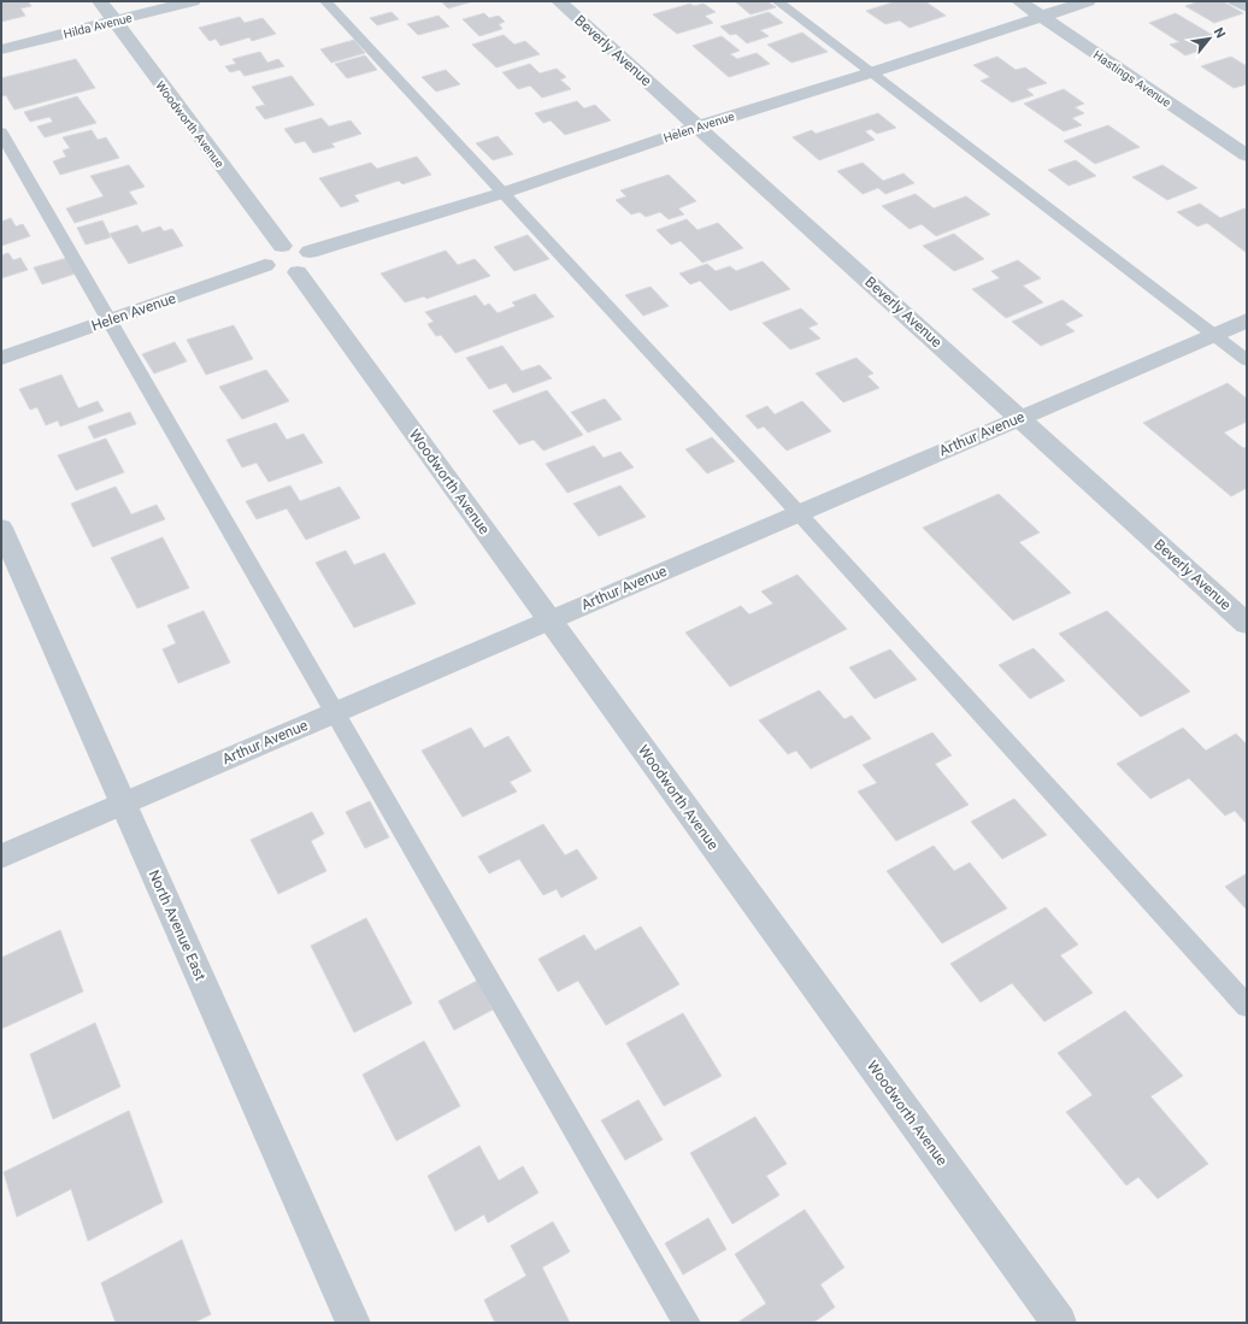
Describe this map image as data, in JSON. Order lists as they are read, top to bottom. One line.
{"streets":{"street":["Hilda Avenue","Beverly Avenue","Hastings Avenue","Woodworth Avenue","Helen Avenue","Arthur Avenue","North Avenue East"]},"crossings":[["Hilda Avenue","Woodworth Avenue"],["Beverly Avenue","Helen Avenue"],["Beverly Avenue","Arthur Avenue"],["Hastings Avenue","Helen Avenue"],["Woodworth Avenue","Helen Avenue"],["Woodworth Avenue","Arthur Avenue"],["Arthur Avenue","North Avenue East"]],"north":"top right"}
